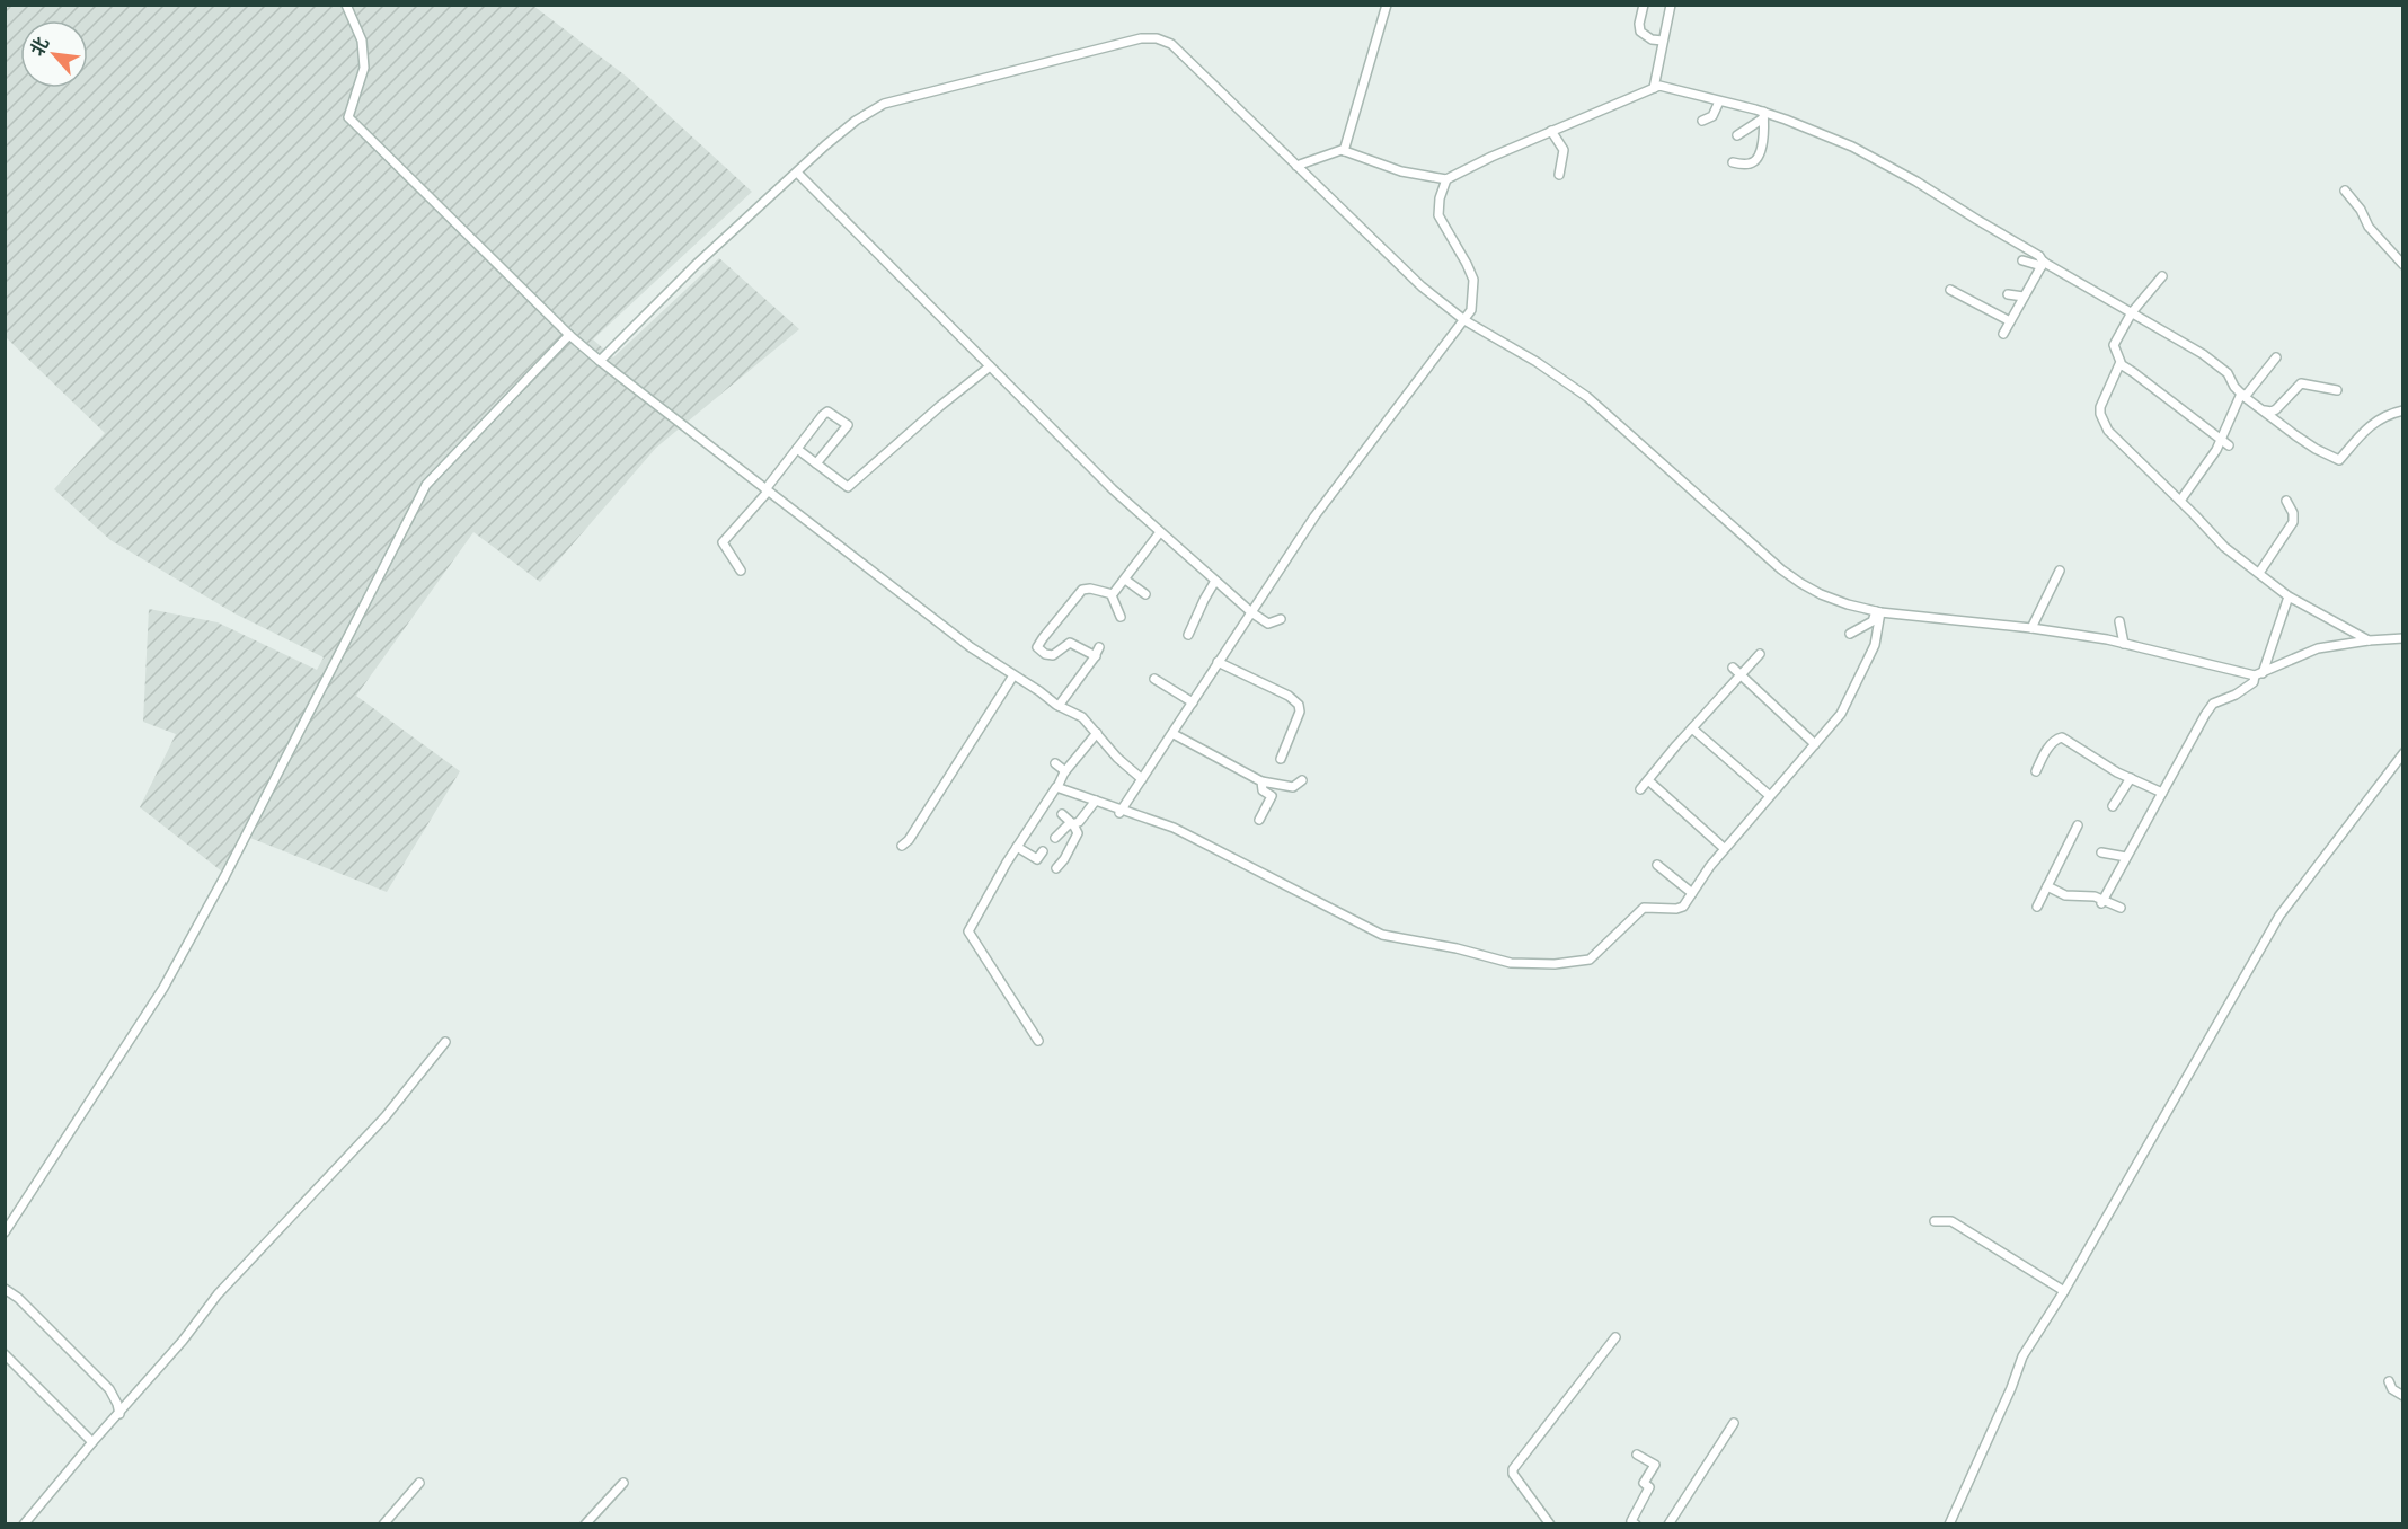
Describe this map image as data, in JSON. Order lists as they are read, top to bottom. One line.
{"north":"top left"}
